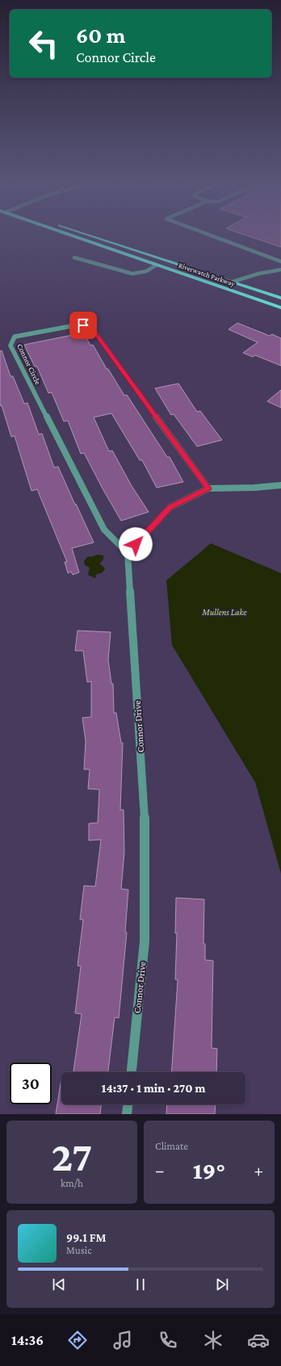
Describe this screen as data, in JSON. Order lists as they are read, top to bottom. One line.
{"streets":{"main road":["Riverwatch Parkway"],"street":["Connor Circle","Connor Drive"]},"crossings":[["Connor Circle","Connor Drive"]],"water":["Mullens Lake"],"page":{"turn":["60 m","Connor Circle"],"limit":"30","trip":"14:37 · 1 min · 270 m","tile":[["27","km/h"],"Climate"],"heat":["−","19°","+"],"song":["99.1 FM","Music"],"tabs":"14:36"}}
